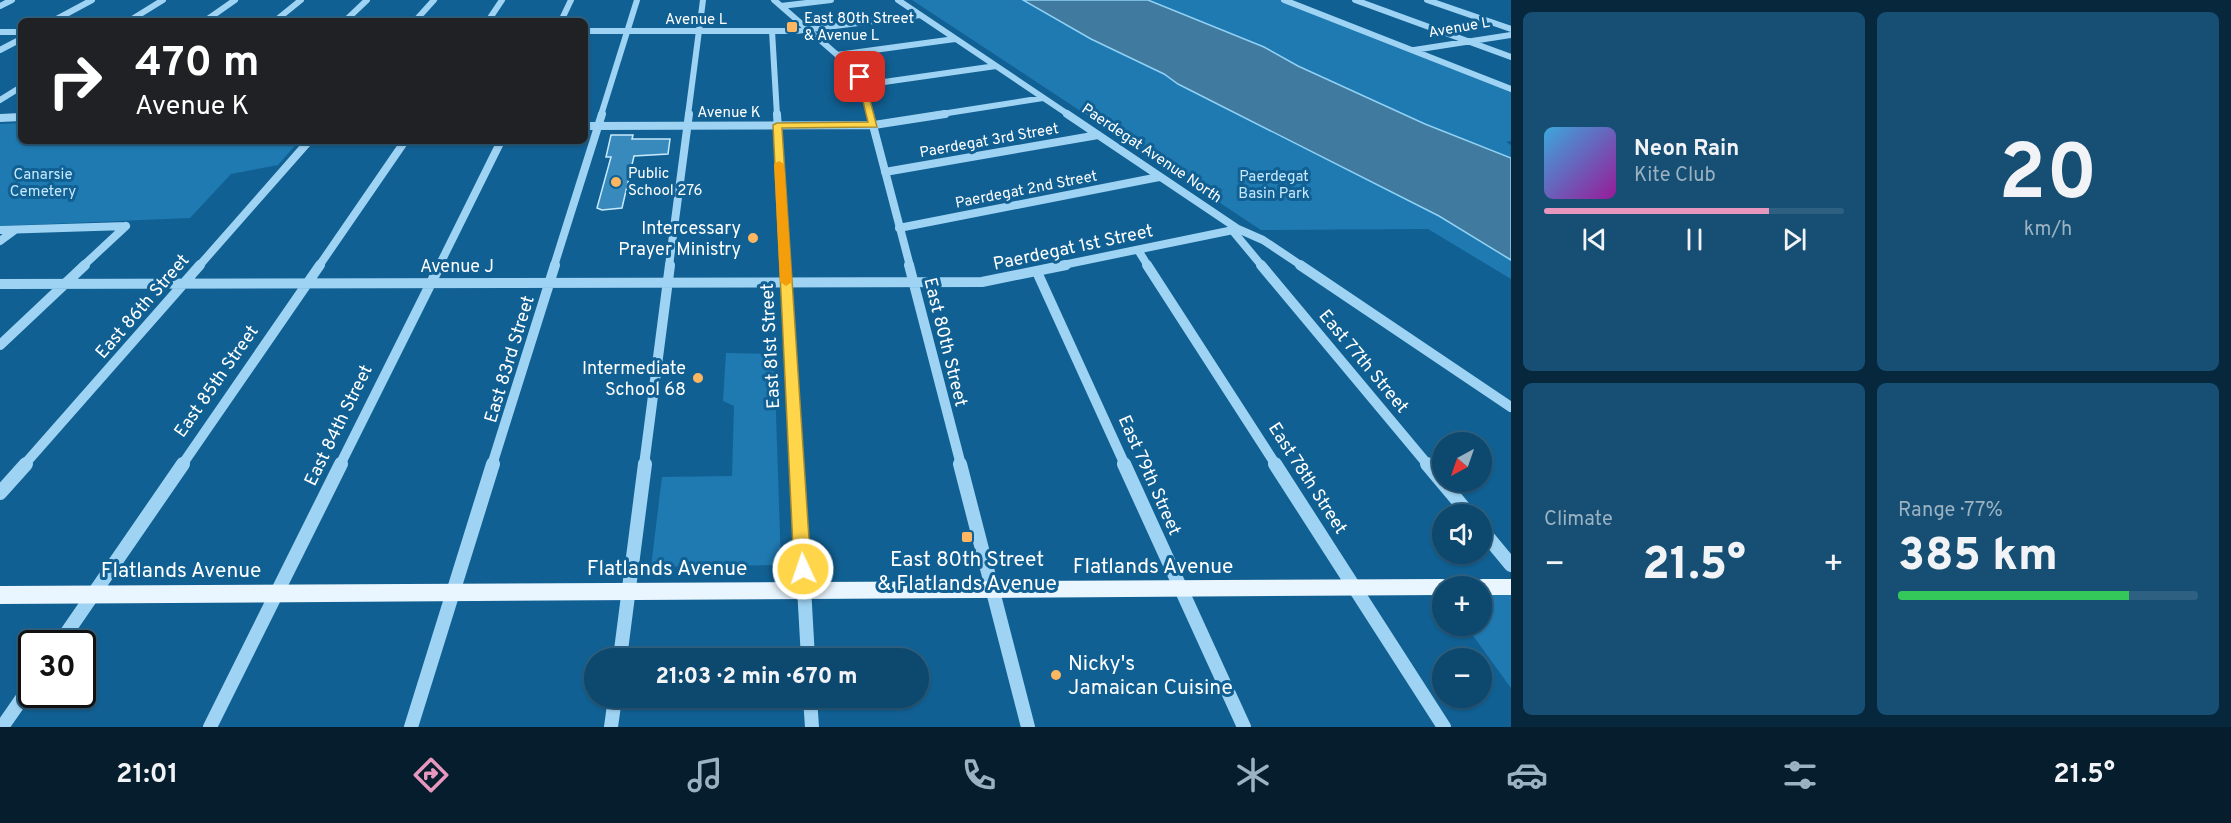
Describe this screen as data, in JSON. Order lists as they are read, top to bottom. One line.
{"streets":{"main road":["Flatlands Avenue"],"street":["Avenue L","Avenue K","Paerdegat 3rd Street","Paerdegat Avenue North","Paerdegat 2nd Street","Paerdegat 1st Street","Avenue J","East 86th Street","East 80th Street","East 81st Street","East 83rd Street","East 77th Street","East 85th Street","East 84th Street","East 79th Street","East 78th Street"]},"crossings":[["Avenue L","Paerdegat Avenue North"],["Avenue L","East 80th Street"],["Avenue L","East 81st Street"],["Avenue L","East 83rd Street"],["Avenue K","Paerdegat Avenue North"],["Avenue K","East 80th Street"],["Avenue K","East 81st Street"],["Avenue K","East 83rd Street"],["Paerdegat 3rd Street","Paerdegat Avenue North"],["Paerdegat 3rd Street","East 80th Street"],["Paerdegat Avenue North","Paerdegat 2nd Street"],["Paerdegat Avenue North","Paerdegat 1st Street"],["Paerdegat Avenue North","East 77th Street"],["Paerdegat 2nd Street","East 80th Street"],["Paerdegat 1st Street","Avenue J"],["Paerdegat 1st Street","East 80th Street"],["Paerdegat 1st Street","East 77th Street"],["Paerdegat 1st Street","East 79th Street"],["Paerdegat 1st Street","East 78th Street"],["Avenue J","East 86th Street"],["Avenue J","East 80th Street"],["Avenue J","East 81st Street"],["Avenue J","East 83rd Street"],["Avenue J","East 85th Street"],["Avenue J","East 84th Street"],["East 80th Street","Flatlands Avenue"],["East 81st Street","Flatlands Avenue"],["East 83rd Street","Flatlands Avenue"],["East 85th Street","Flatlands Avenue"],["East 84th Street","Flatlands Avenue"],["East 79th Street","Flatlands Avenue"],["East 78th Street","Flatlands Avenue"]],"parks":["Canarsie Cemetery","Paerdegat Basin Park"],"places":{"transit":["East 80th Street & Avenue L","East 80th Street & Flatlands Avenue"],"other":["Public School 276","Intercessary Prayer Ministry","Intermediate School 68","Nicky's Jamaican Cuisine"]},"north":"bottom left","page":{"tile":[["20","km/h"],"Climate",["Range · 77%","385 km"]],"turn":["470 m","Avenue K"],"song":["Neon Rain","Kite Club"],"map_buttons":["+","−"],"heat":["−","21.5°","+"],"limit":"30","trip":"21:03 · 2 min · 670 m","tabs":["21:01","21.5°"]}}
